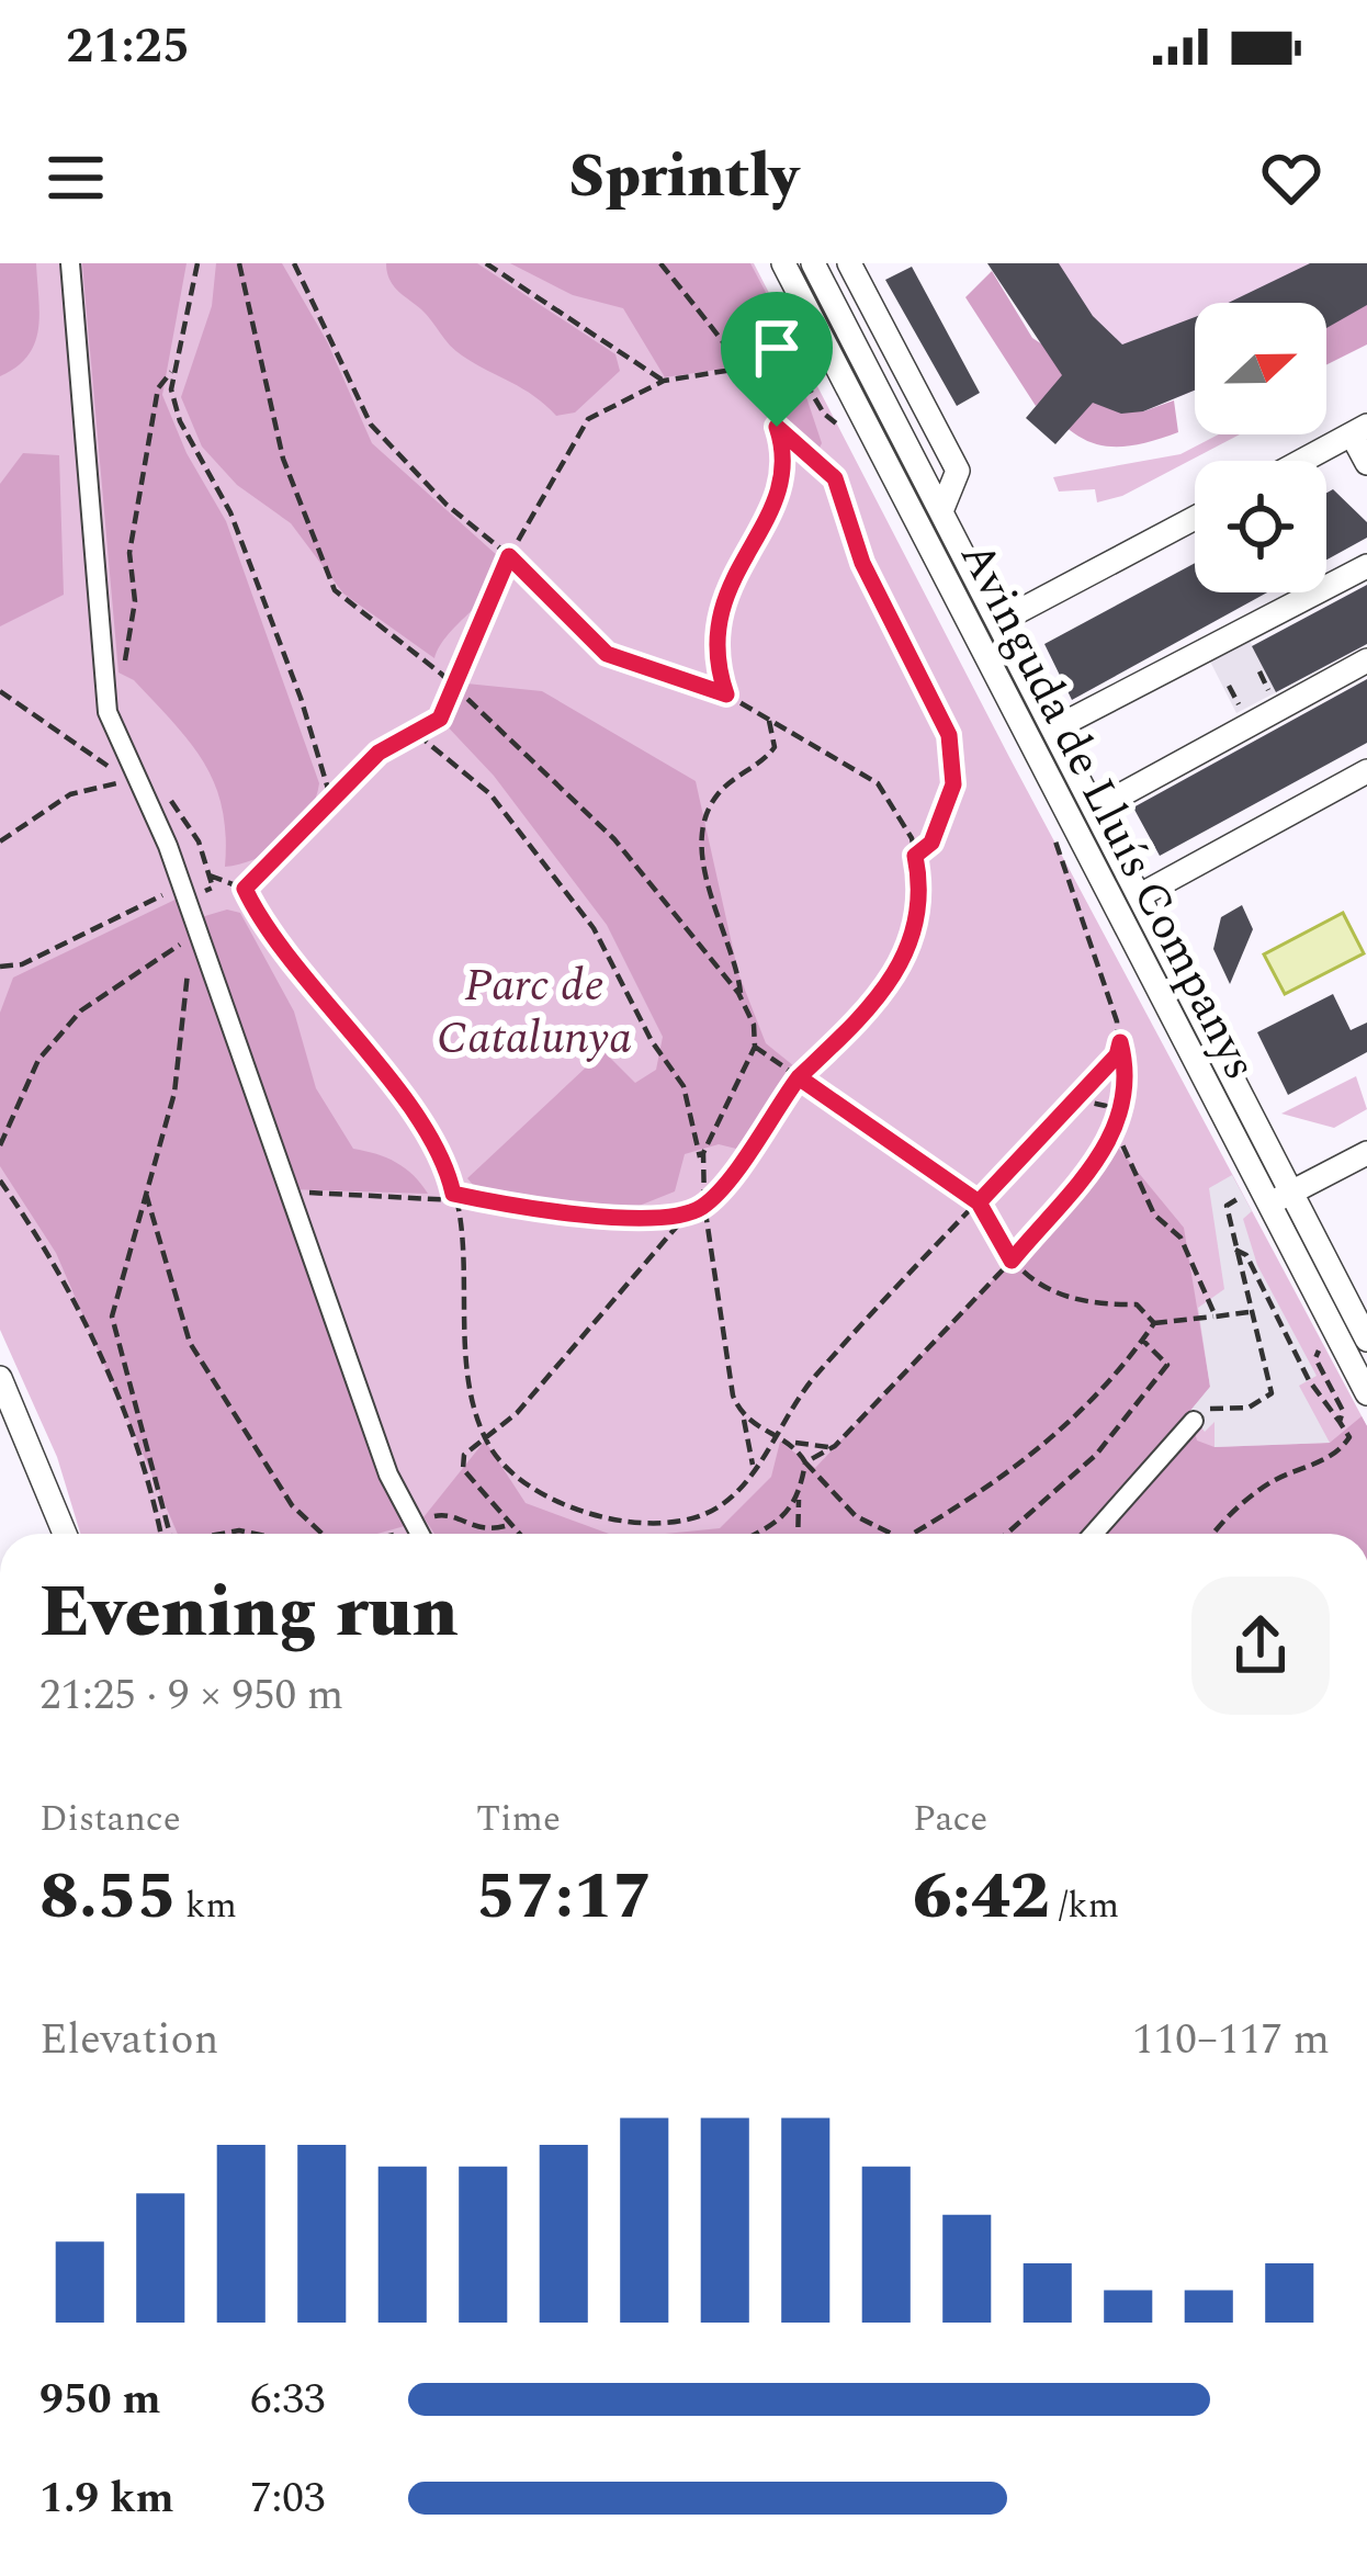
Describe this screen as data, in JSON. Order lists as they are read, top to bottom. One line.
{"streets":{"street":["Avinguda de Lluís Companys"]},"parks":["Parc de Catalunya"],"north":"right","page":{"status":"21:25","header":"Sprintly","heading":["Evening run","21:25 · 9 × 950 m"],"stats":[["Distance","8.55 km"],["Time","57:17"],["Pace","6:42 /km"]],"chart":["Elevation","110–117 m"],"list":[{"name":"950 m","note":"6:33"},{"name":"1.9 km","note":"7:03"}]}}
